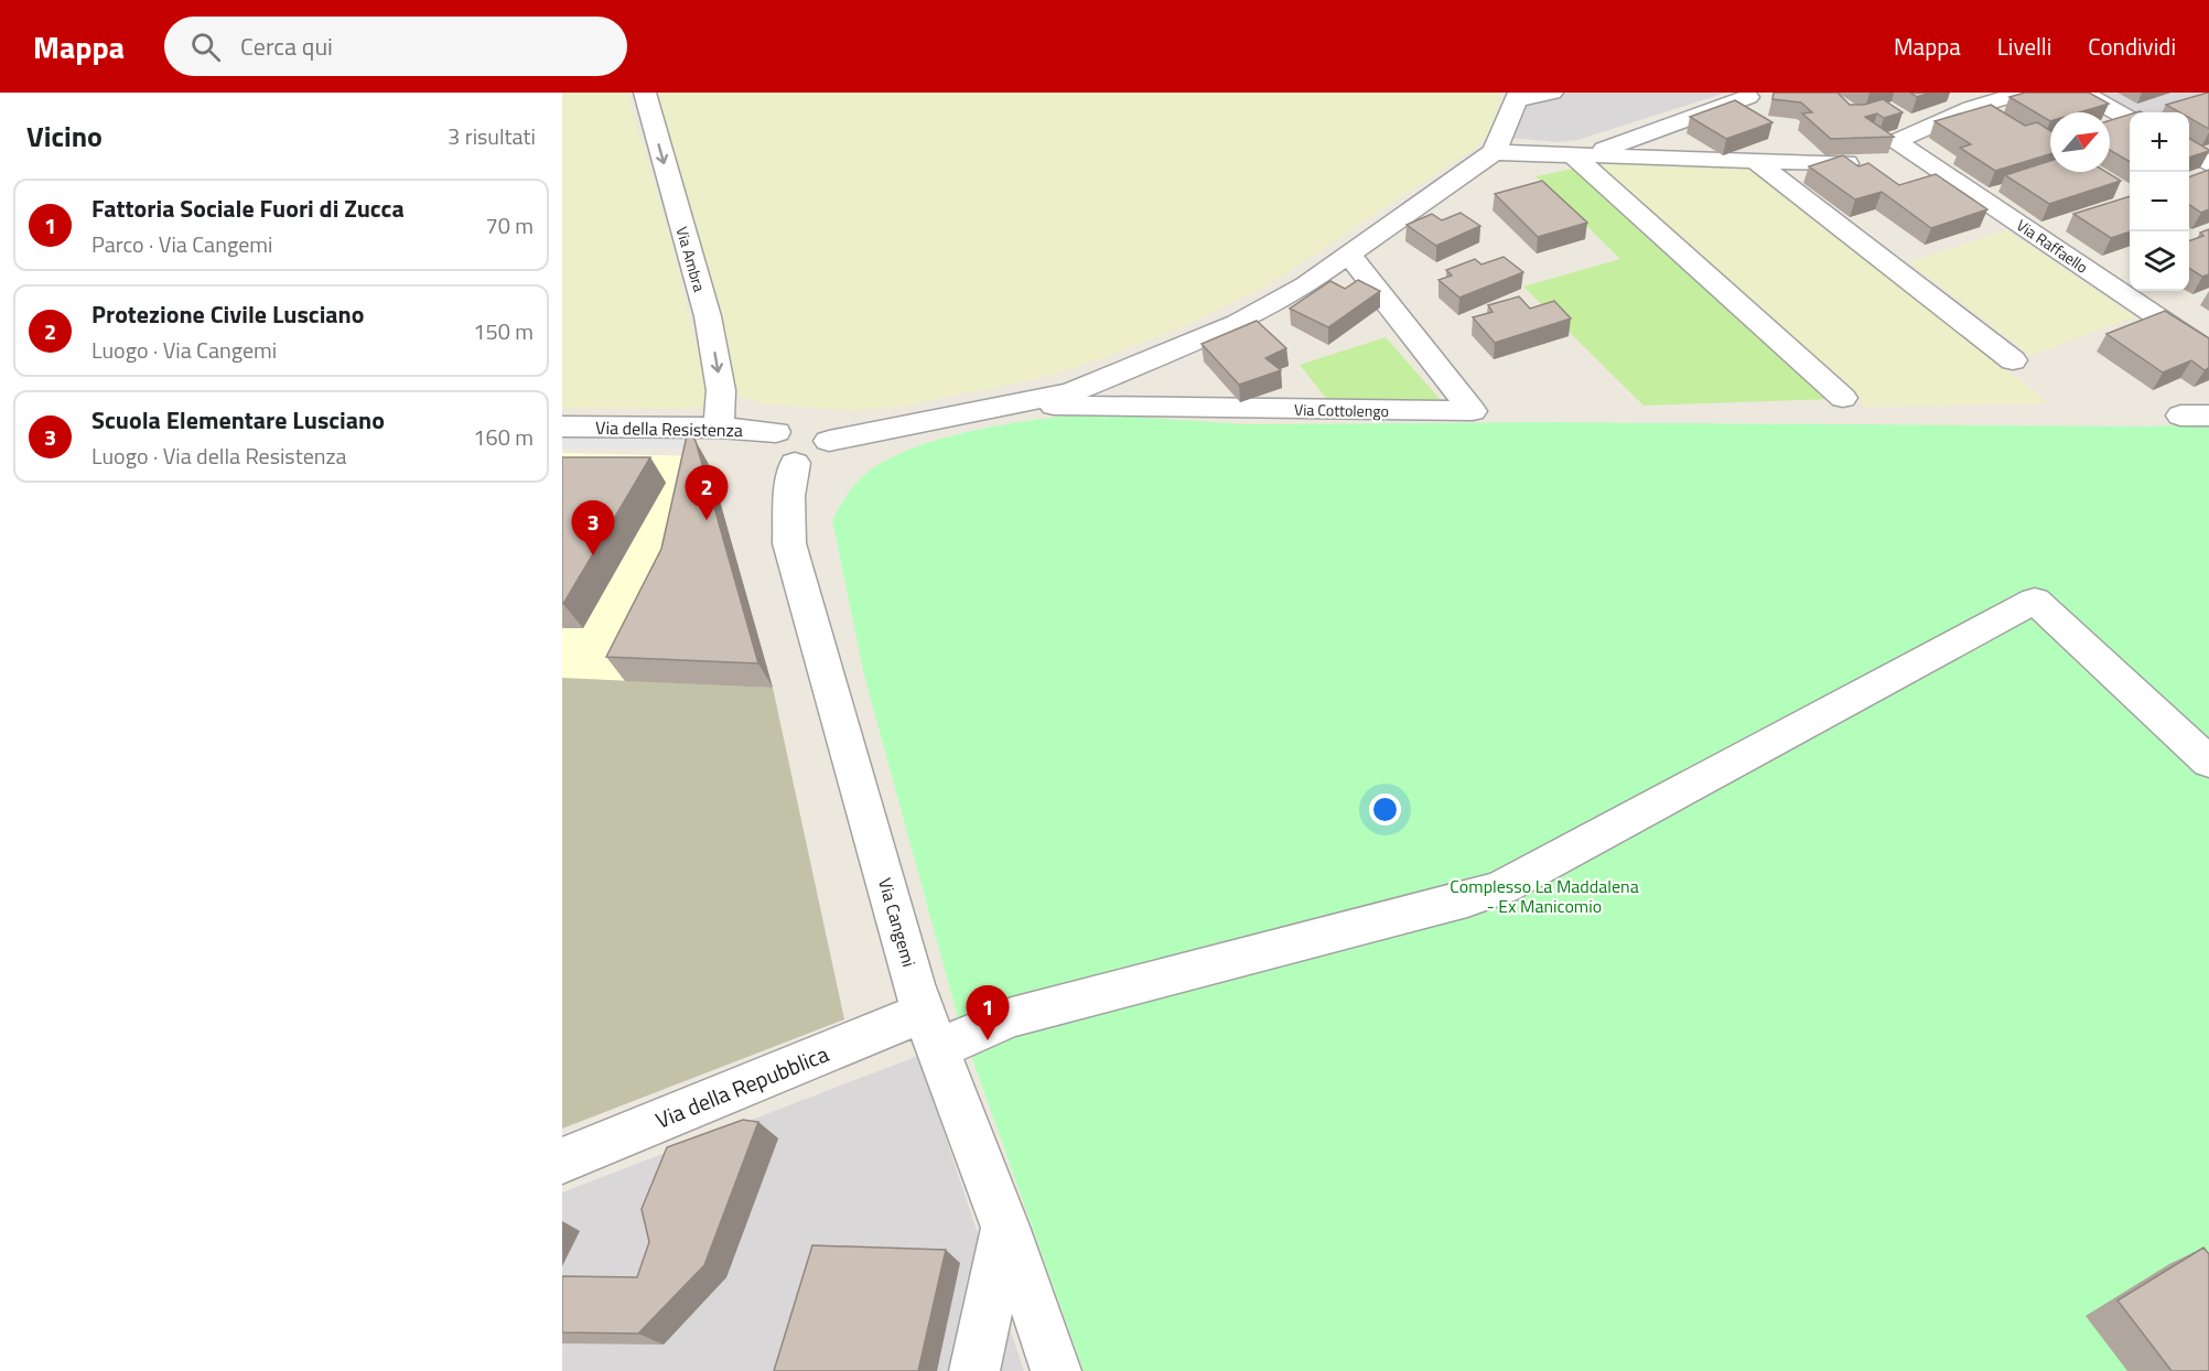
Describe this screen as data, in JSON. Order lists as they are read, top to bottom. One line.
{"streets":{"street":["Via Raffaello","Via Ambra","Via Cottolengo","Via della Resistenza","Via Cangemi","Via della Repubblica"]},"crossings":[["Via Ambra","Via della Resistenza"],["Via Cottolengo","Via della Resistenza"],["Via Cottolengo","Via Cangemi"],["Via della Resistenza","Via Cangemi"],["Via Cangemi","Via della Repubblica"]],"one_way":["Via Ambra"],"parks":["Complesso La Maddalena - Ex Manicomio"],"north":"top right","page":{"header":"Mappa","search":"Cerca qui","nav":["Mappa","Livelli","Condividi"],"heading":["Vicino","3 risultati"],"map_buttons":["+","−"],"list":[{"mark":"1","name":"Fattoria Sociale Fuori di Zucca","note":"Parco · Via Cangemi","value":"70 m"},{"mark":"2","name":"Protezione Civile Lusciano","note":"Luogo · Via Cangemi","value":"150 m"},{"mark":"3","name":"Scuola Elementare Lusciano","note":"Luogo · Via della Resistenza","value":"160 m"}],"pins":["2","3","1"]}}
